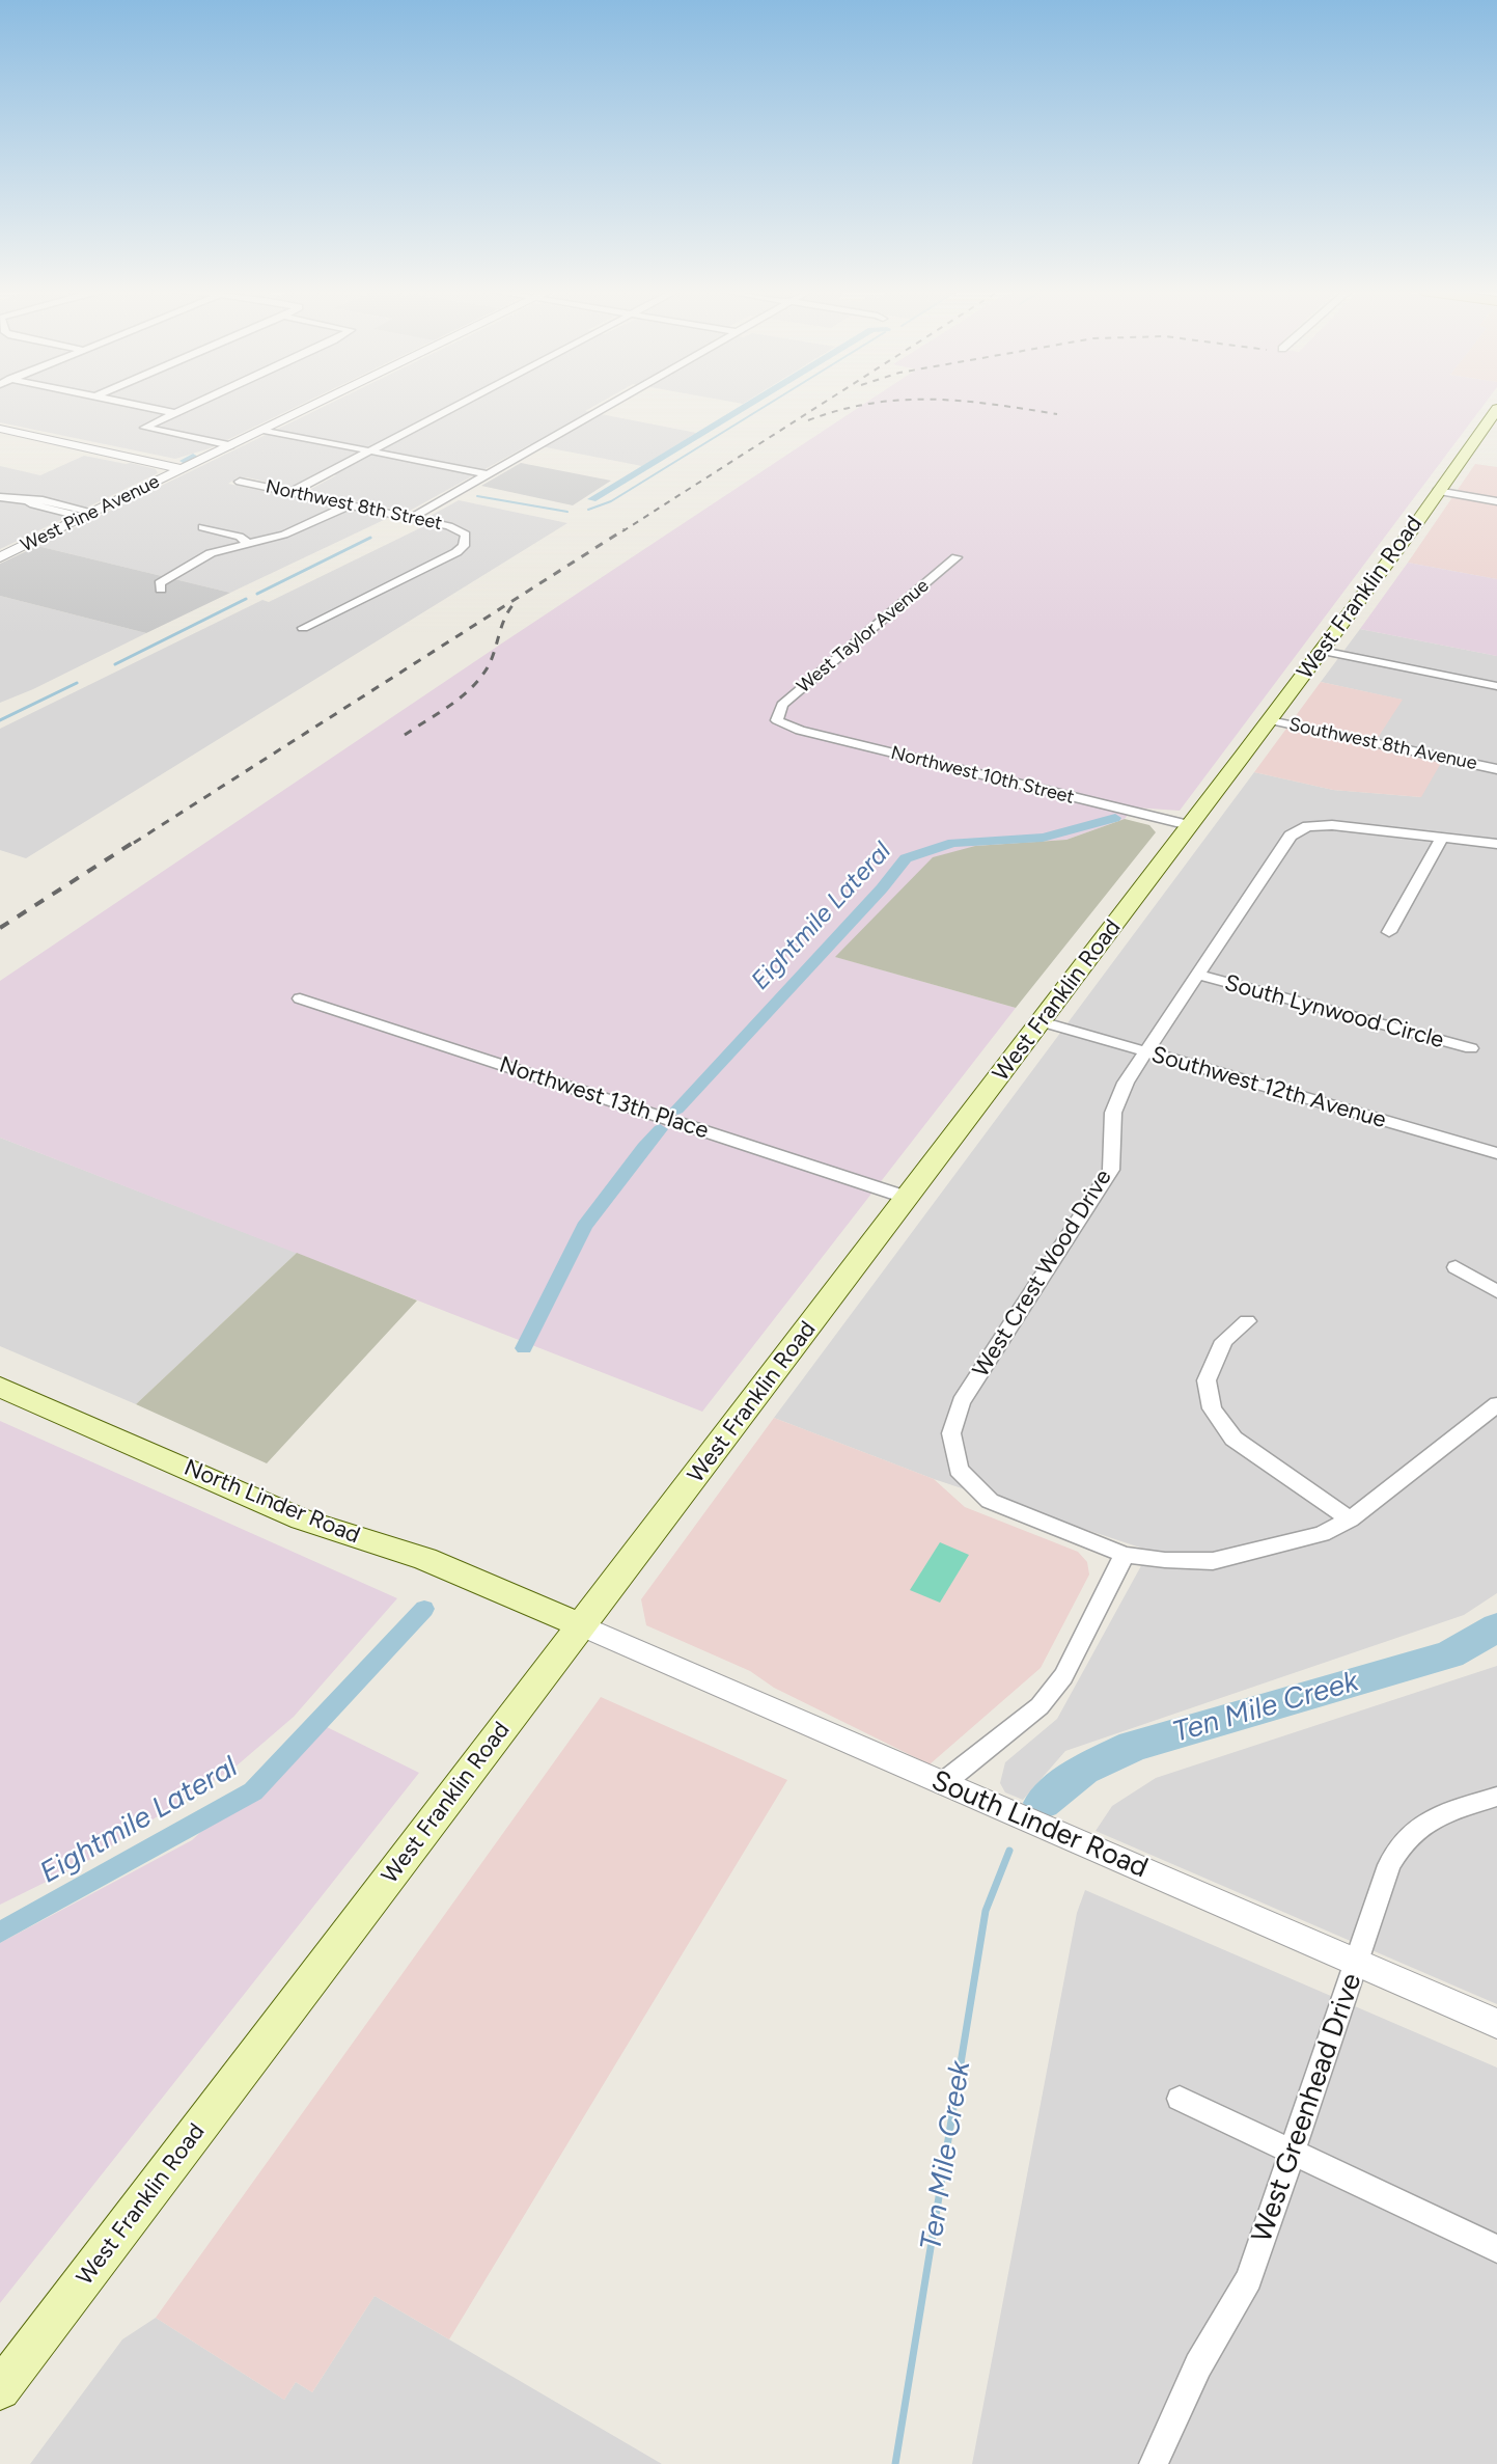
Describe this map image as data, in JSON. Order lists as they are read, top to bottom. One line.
{"streets":{"main road":["West Franklin Road","North Linder Road"],"street":["Northwest 8th Street","West Pine Avenue","West Taylor Avenue","Southwest 8th Avenue","Northwest 10th Street","South Lynwood Circle","Southwest 12th Avenue","Northwest 13th Place","West Crest Wood Drive","South Linder Road","West Greenhead Drive"]},"crossings":[["West Franklin Road","Southwest 8th Avenue"],["West Franklin Road","Northwest 10th Street"],["West Franklin Road","Southwest 12th Avenue"],["West Franklin Road","Northwest 13th Place"],["West Franklin Road","North Linder Road"],["West Franklin Road","South Linder Road"],["West Taylor Avenue","Northwest 10th Street"],["South Lynwood Circle","West Crest Wood Drive"],["Southwest 12th Avenue","West Crest Wood Drive"],["North Linder Road","South Linder Road"],["South Linder Road","West Greenhead Drive"]],"water":["Eightmile Lateral","Ten Mile Creek"]}
